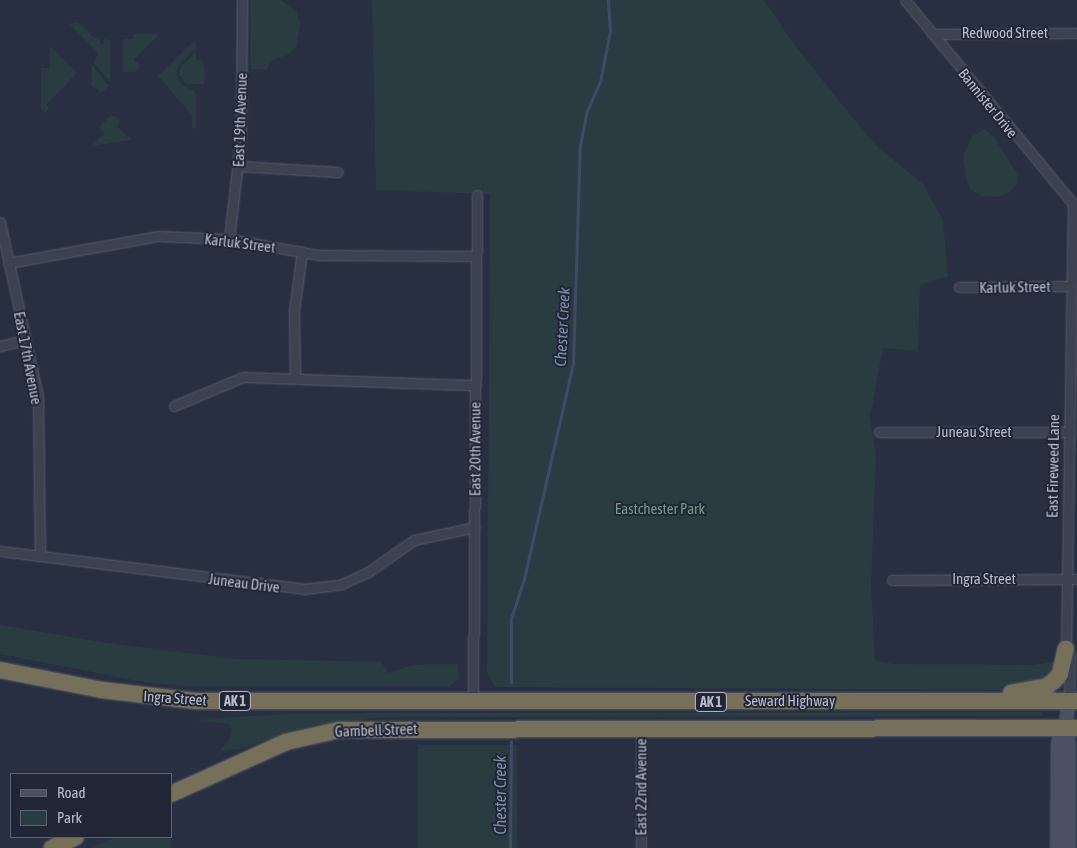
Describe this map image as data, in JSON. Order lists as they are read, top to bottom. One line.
{"streets":{"highway":["Ingra Street","AK 1","Seward Highway","Gambell Street"],"main road":["East Fireweed Lane"],"street":["Redwood Street","Bannister Drive","East 19th Avenue","Karluk Street","East 17th Avenue","Juneau Street","East 20th Avenue","Juneau Drive","East 22nd Avenue"]},"crossings":[["Redwood Street","Bannister Drive"],["Bannister Drive","East Fireweed Lane"],["East 19th Avenue","Karluk Street"],["Karluk Street","East 17th Avenue"],["Karluk Street","East 20th Avenue"],["Karluk Street","East Fireweed Lane"],["East 17th Avenue","Juneau Drive"],["Juneau Street","East Fireweed Lane"],["East 20th Avenue","Ingra Street"],["East 20th Avenue","Juneau Drive"],["East 20th Avenue","Seward Highway"],["East Fireweed Lane","Ingra Street"],["East Fireweed Lane","Seward Highway"],["Ingra Street","Seward Highway"],["Seward Highway","Gambell Street"],["Seward Highway","East 22nd Avenue"]],"water":["Chester Creek"],"parks":["Eastchester Park"],"legend":["Road","Park"]}
